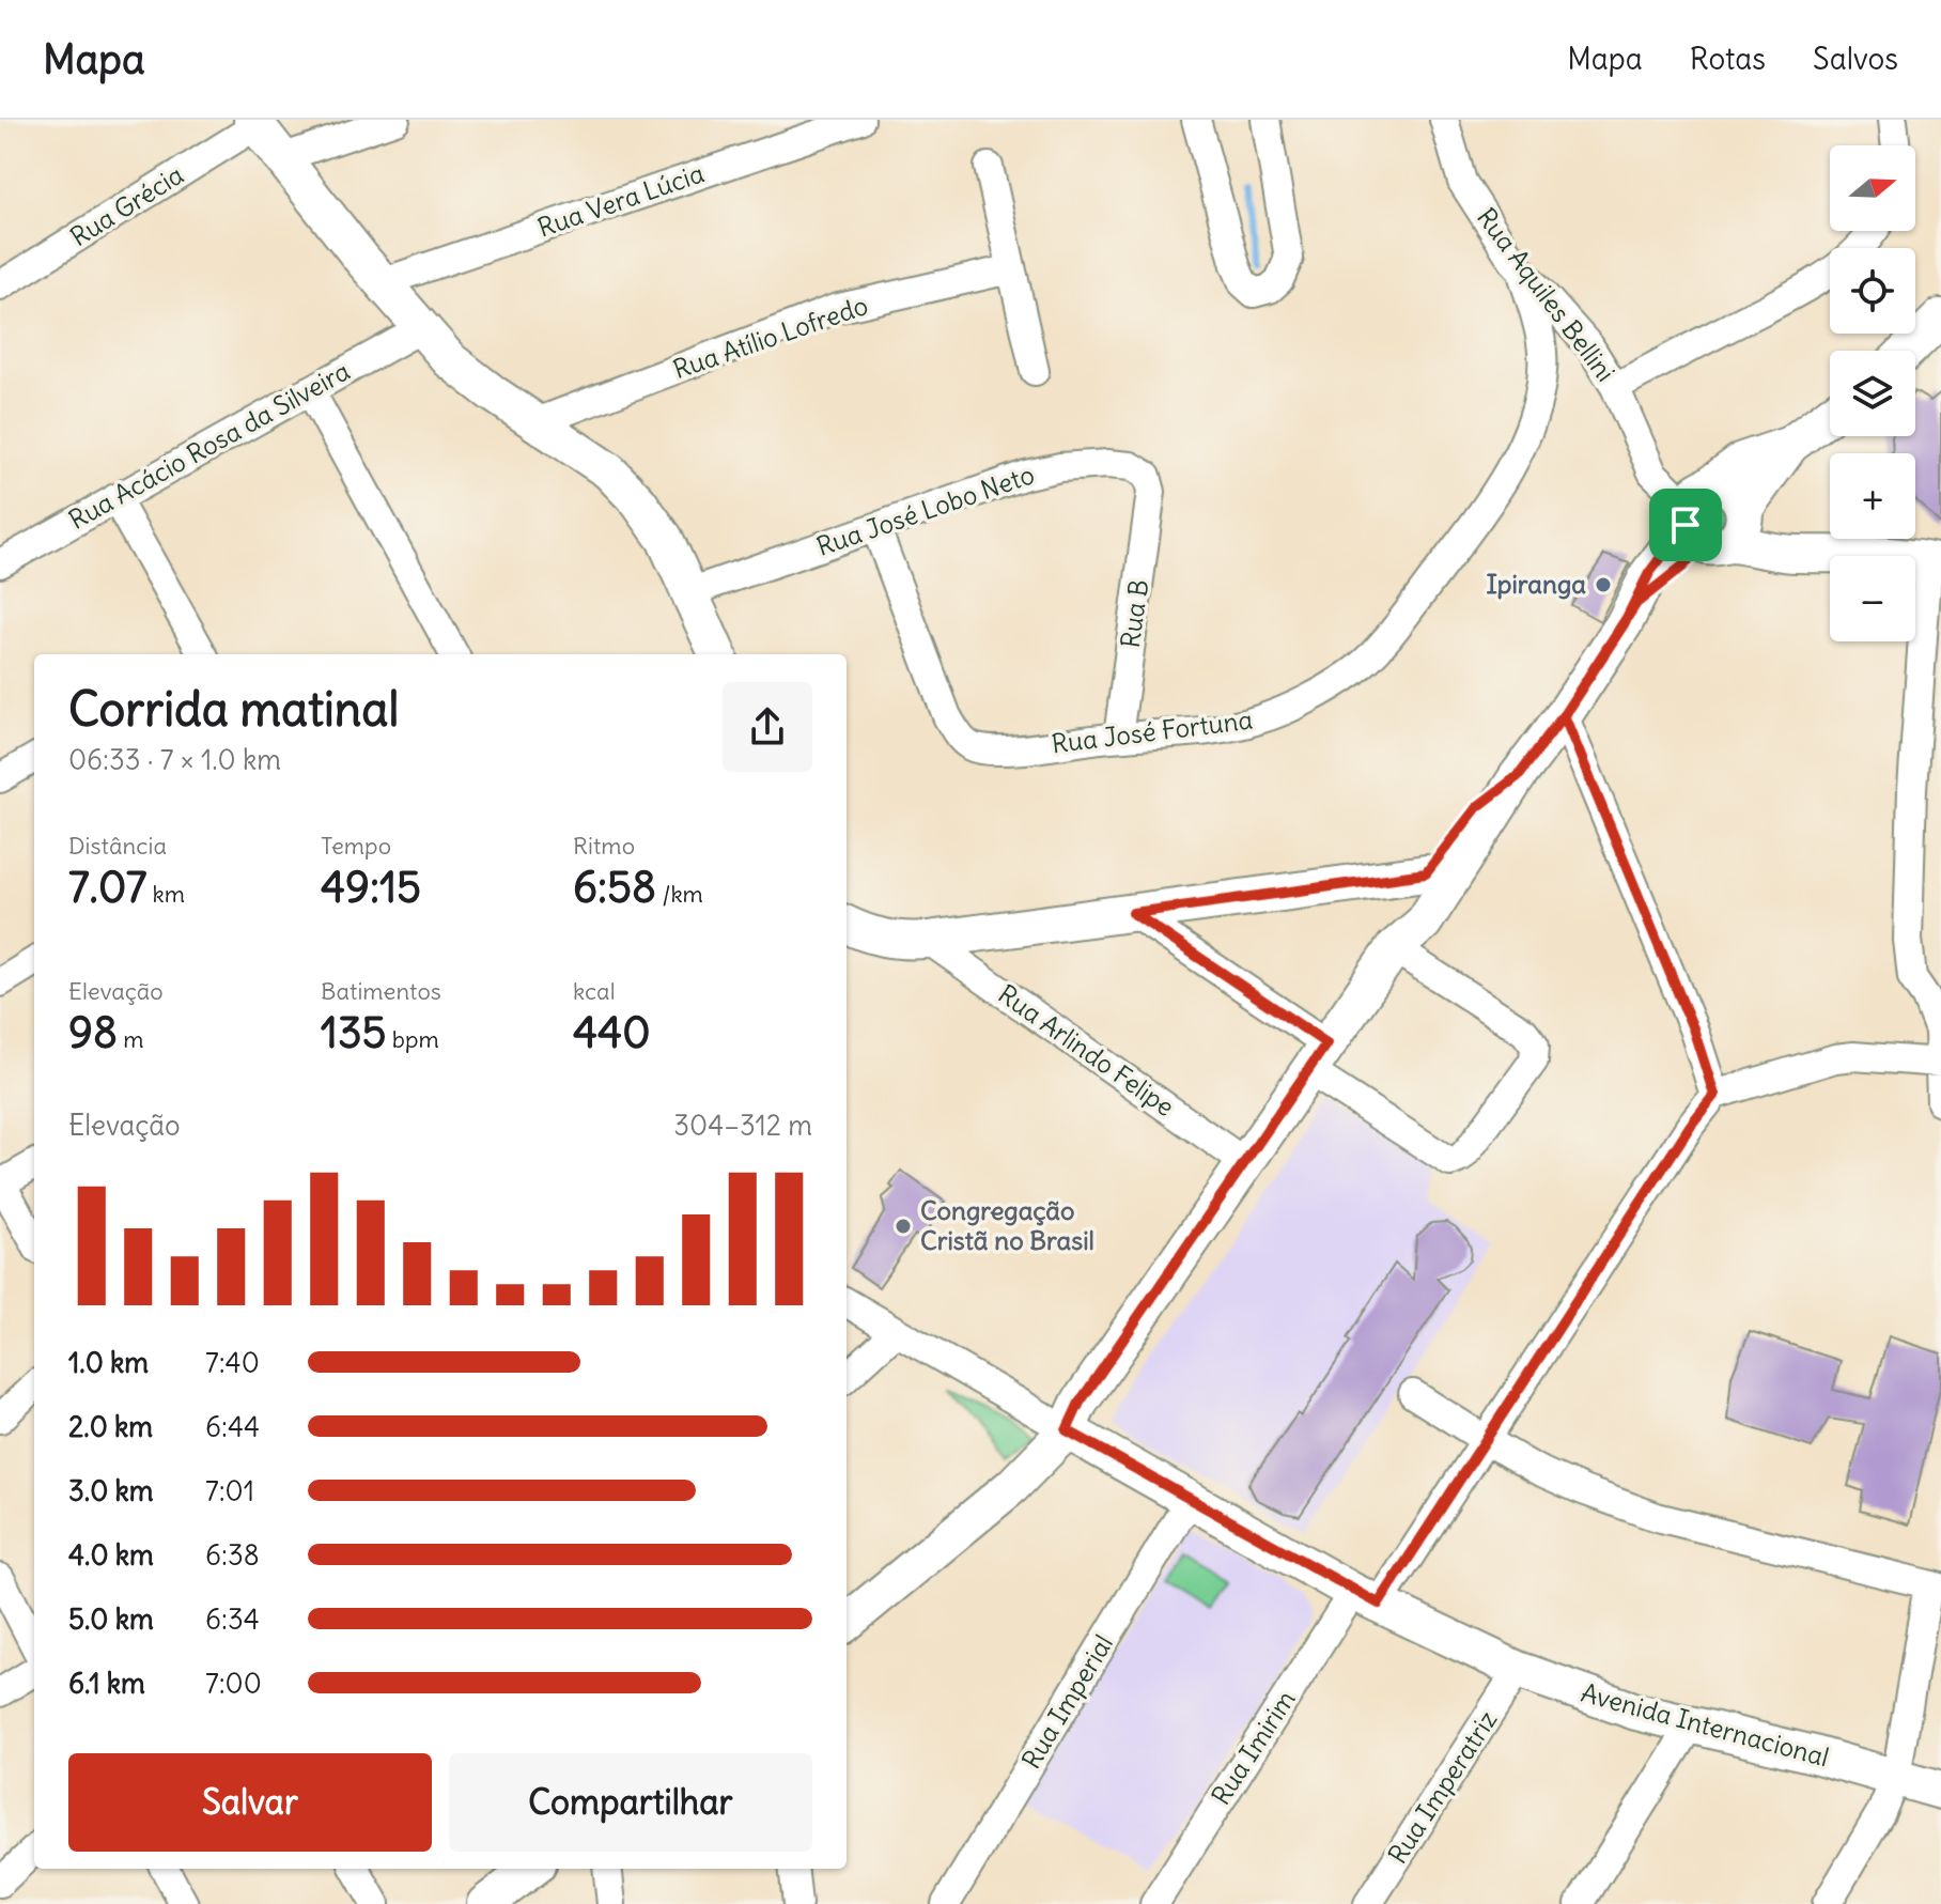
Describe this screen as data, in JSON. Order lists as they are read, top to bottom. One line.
{"streets":{"main road":["Avenida Internacional"],"street":["Rua Vera Lúcia","Rua Grécia","Rua Aquiles Bellini","Rua Atílio Lofredo","Rua Acácio Rosa da Silveira","Rua José Lobo Neto","Rua B","Rua José Fortuna","Rua Arlindo Felipe","Rua Imperial","Rua Imirim","Rua Imperatriz"]},"crossings":[["Rua Aquiles Bellini","Rua José Fortuna"],["Rua José Lobo Neto","Rua B"],["Rua José Lobo Neto","Rua José Fortuna"],["Rua B","Rua José Fortuna"],["Rua Imperial","Avenida Internacional"],["Avenida Internacional","Rua Imirim"],["Avenida Internacional","Rua Imperatriz"]],"places":["Ipiranga","Congregação Cristã no Brasil"],"north":"right","page":{"header":"Mapa","nav":["Mapa","Rotas","Salvos"],"map_buttons":["+","−"],"heading":["Corrida matinal","06:33 · 7 × 1.0 km"],"stats":[["Distância","7.07 km"],["Tempo","49:15"],["Ritmo","6:58 /km"],["Elevação","98 m"],["Batimentos","135 bpm"],["kcal","440"]],"chart":["Elevação","304–312 m"],"list":[{"name":"1.0 km","note":"7:40"},{"name":"2.0 km","note":"6:44"},{"name":"3.0 km","note":"7:01"},{"name":"4.0 km","note":"6:38"},{"name":"5.0 km","note":"6:34"},{"name":"6.1 km","note":"7:00"}],"buttons":["Salvar","Compartilhar"]}}
